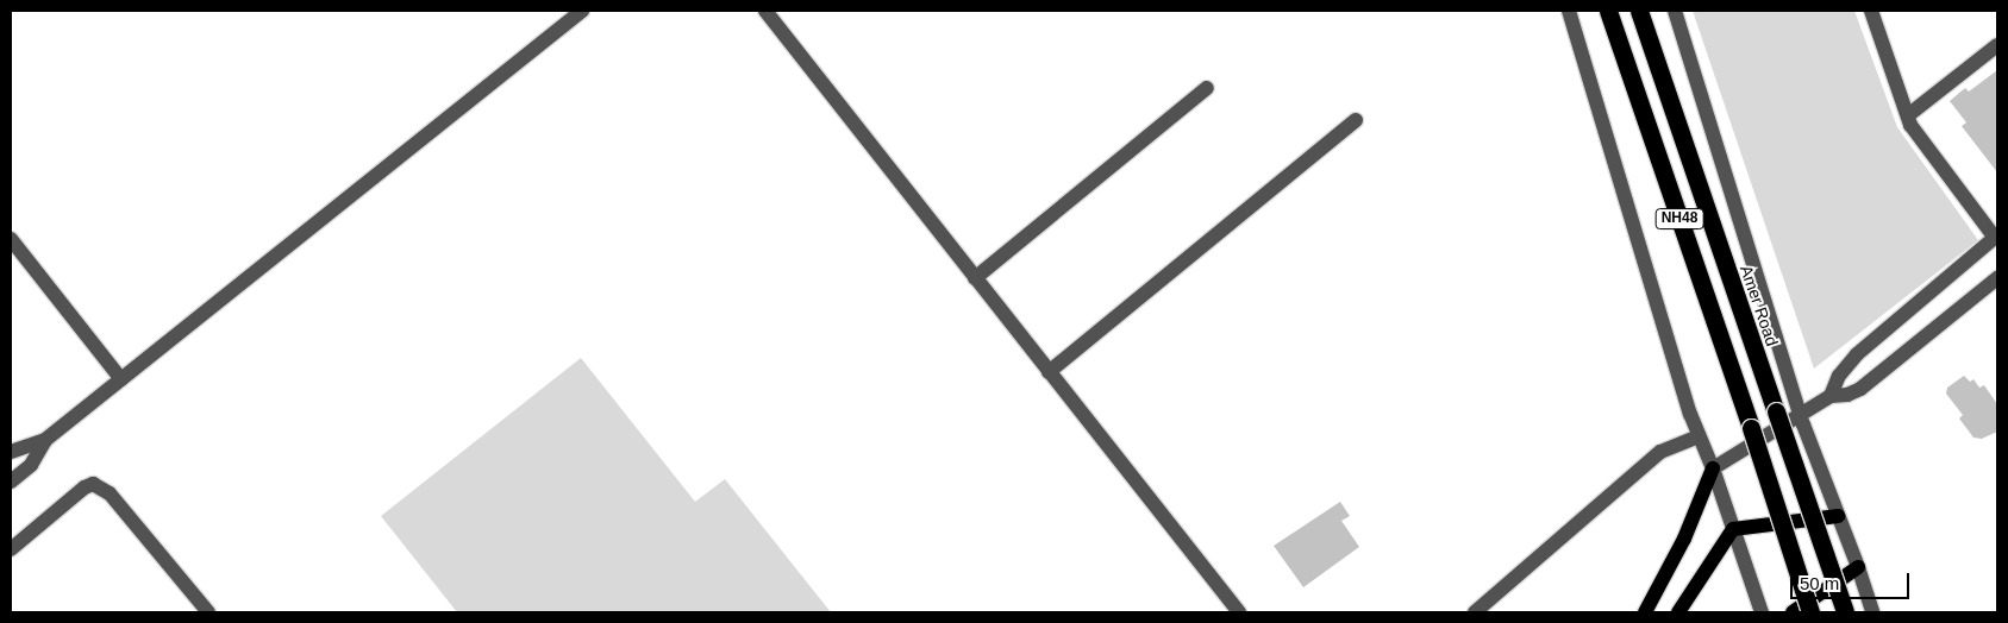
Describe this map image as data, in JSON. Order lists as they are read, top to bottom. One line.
{"streets":{"highway":["NH48","Amer Road"]},"scale_bar":"50 m"}
